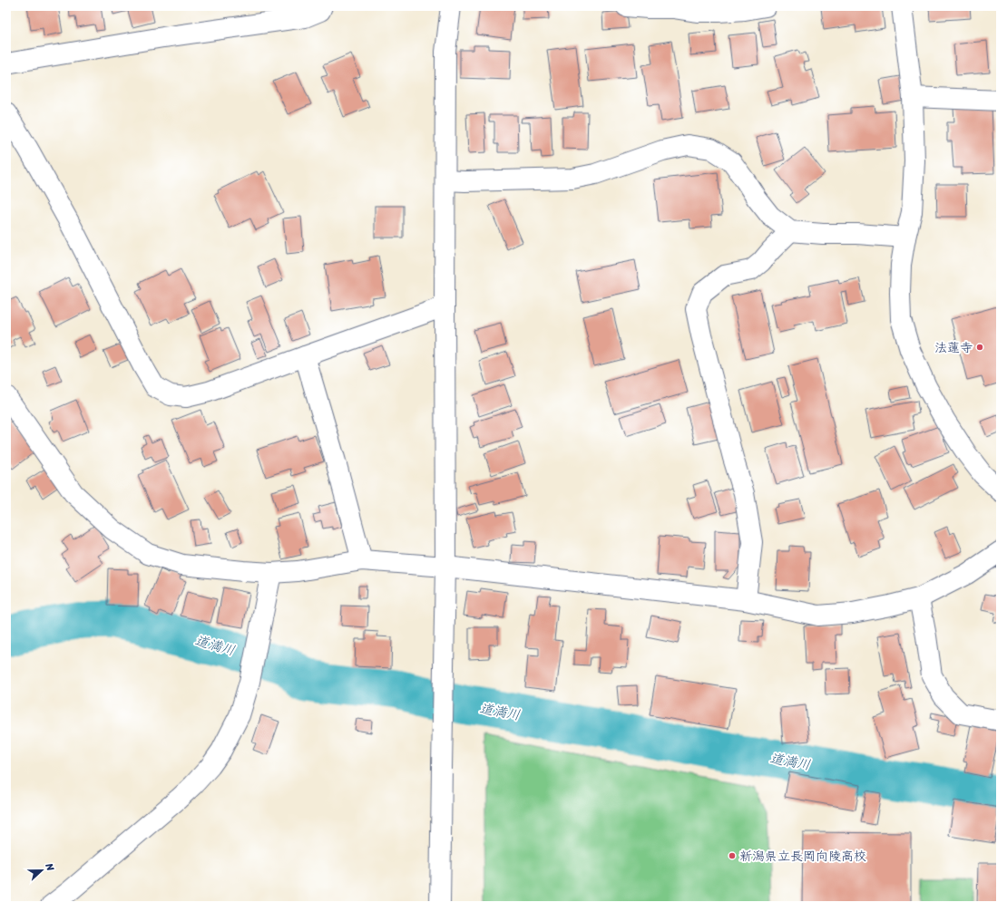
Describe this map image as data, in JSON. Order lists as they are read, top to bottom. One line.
{"water":["道満川"],"places":["法蓮寺","新潟県立長岡向陵高校"],"north":"right"}
